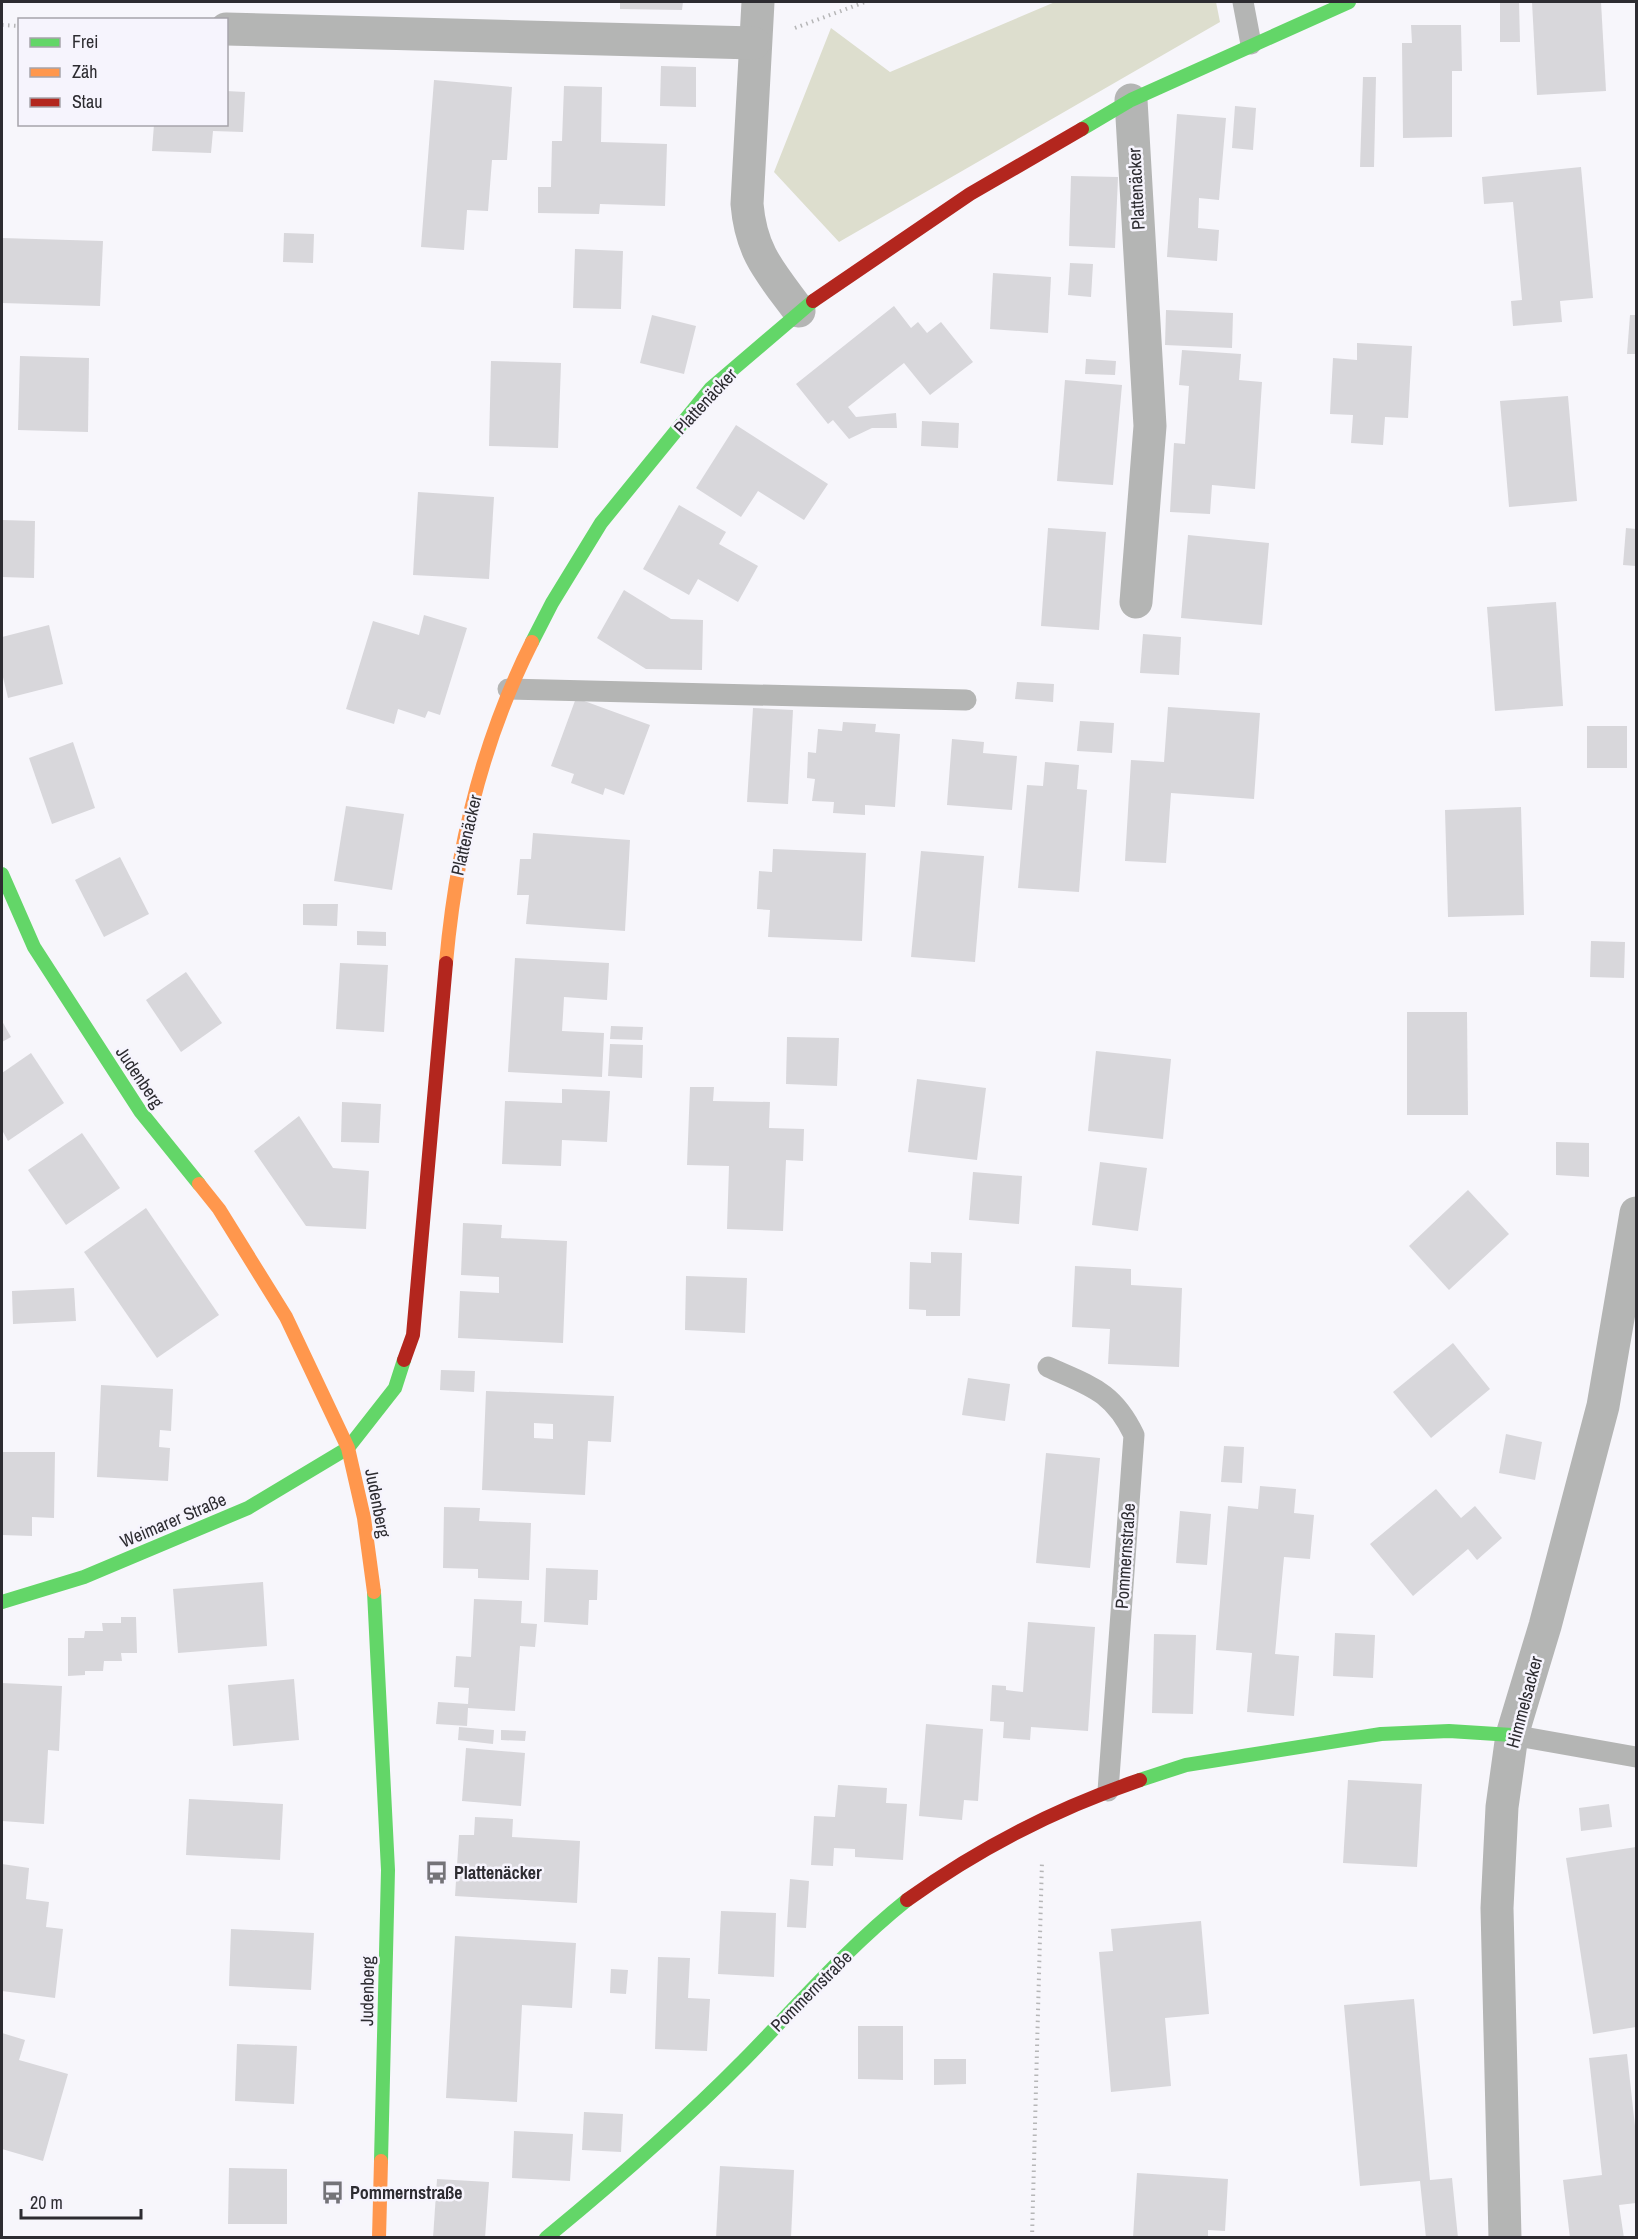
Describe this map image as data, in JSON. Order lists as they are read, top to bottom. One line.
{"streets":{"street":["Plattenäcker","Judenberg","Weimarer Straße","Pommernstraße","Himmelsacker"]},"crossings":[["Plattenäcker","Judenberg"],["Plattenäcker","Weimarer Straße"],["Judenberg","Weimarer Straße"],["Pommernstraße","Himmelsacker"]],"places":{"bus stop":["Plattenäcker","Pommernstraße"]},"legend":["Frei","Zäh","Stau"],"scale_bar":"20 m"}
